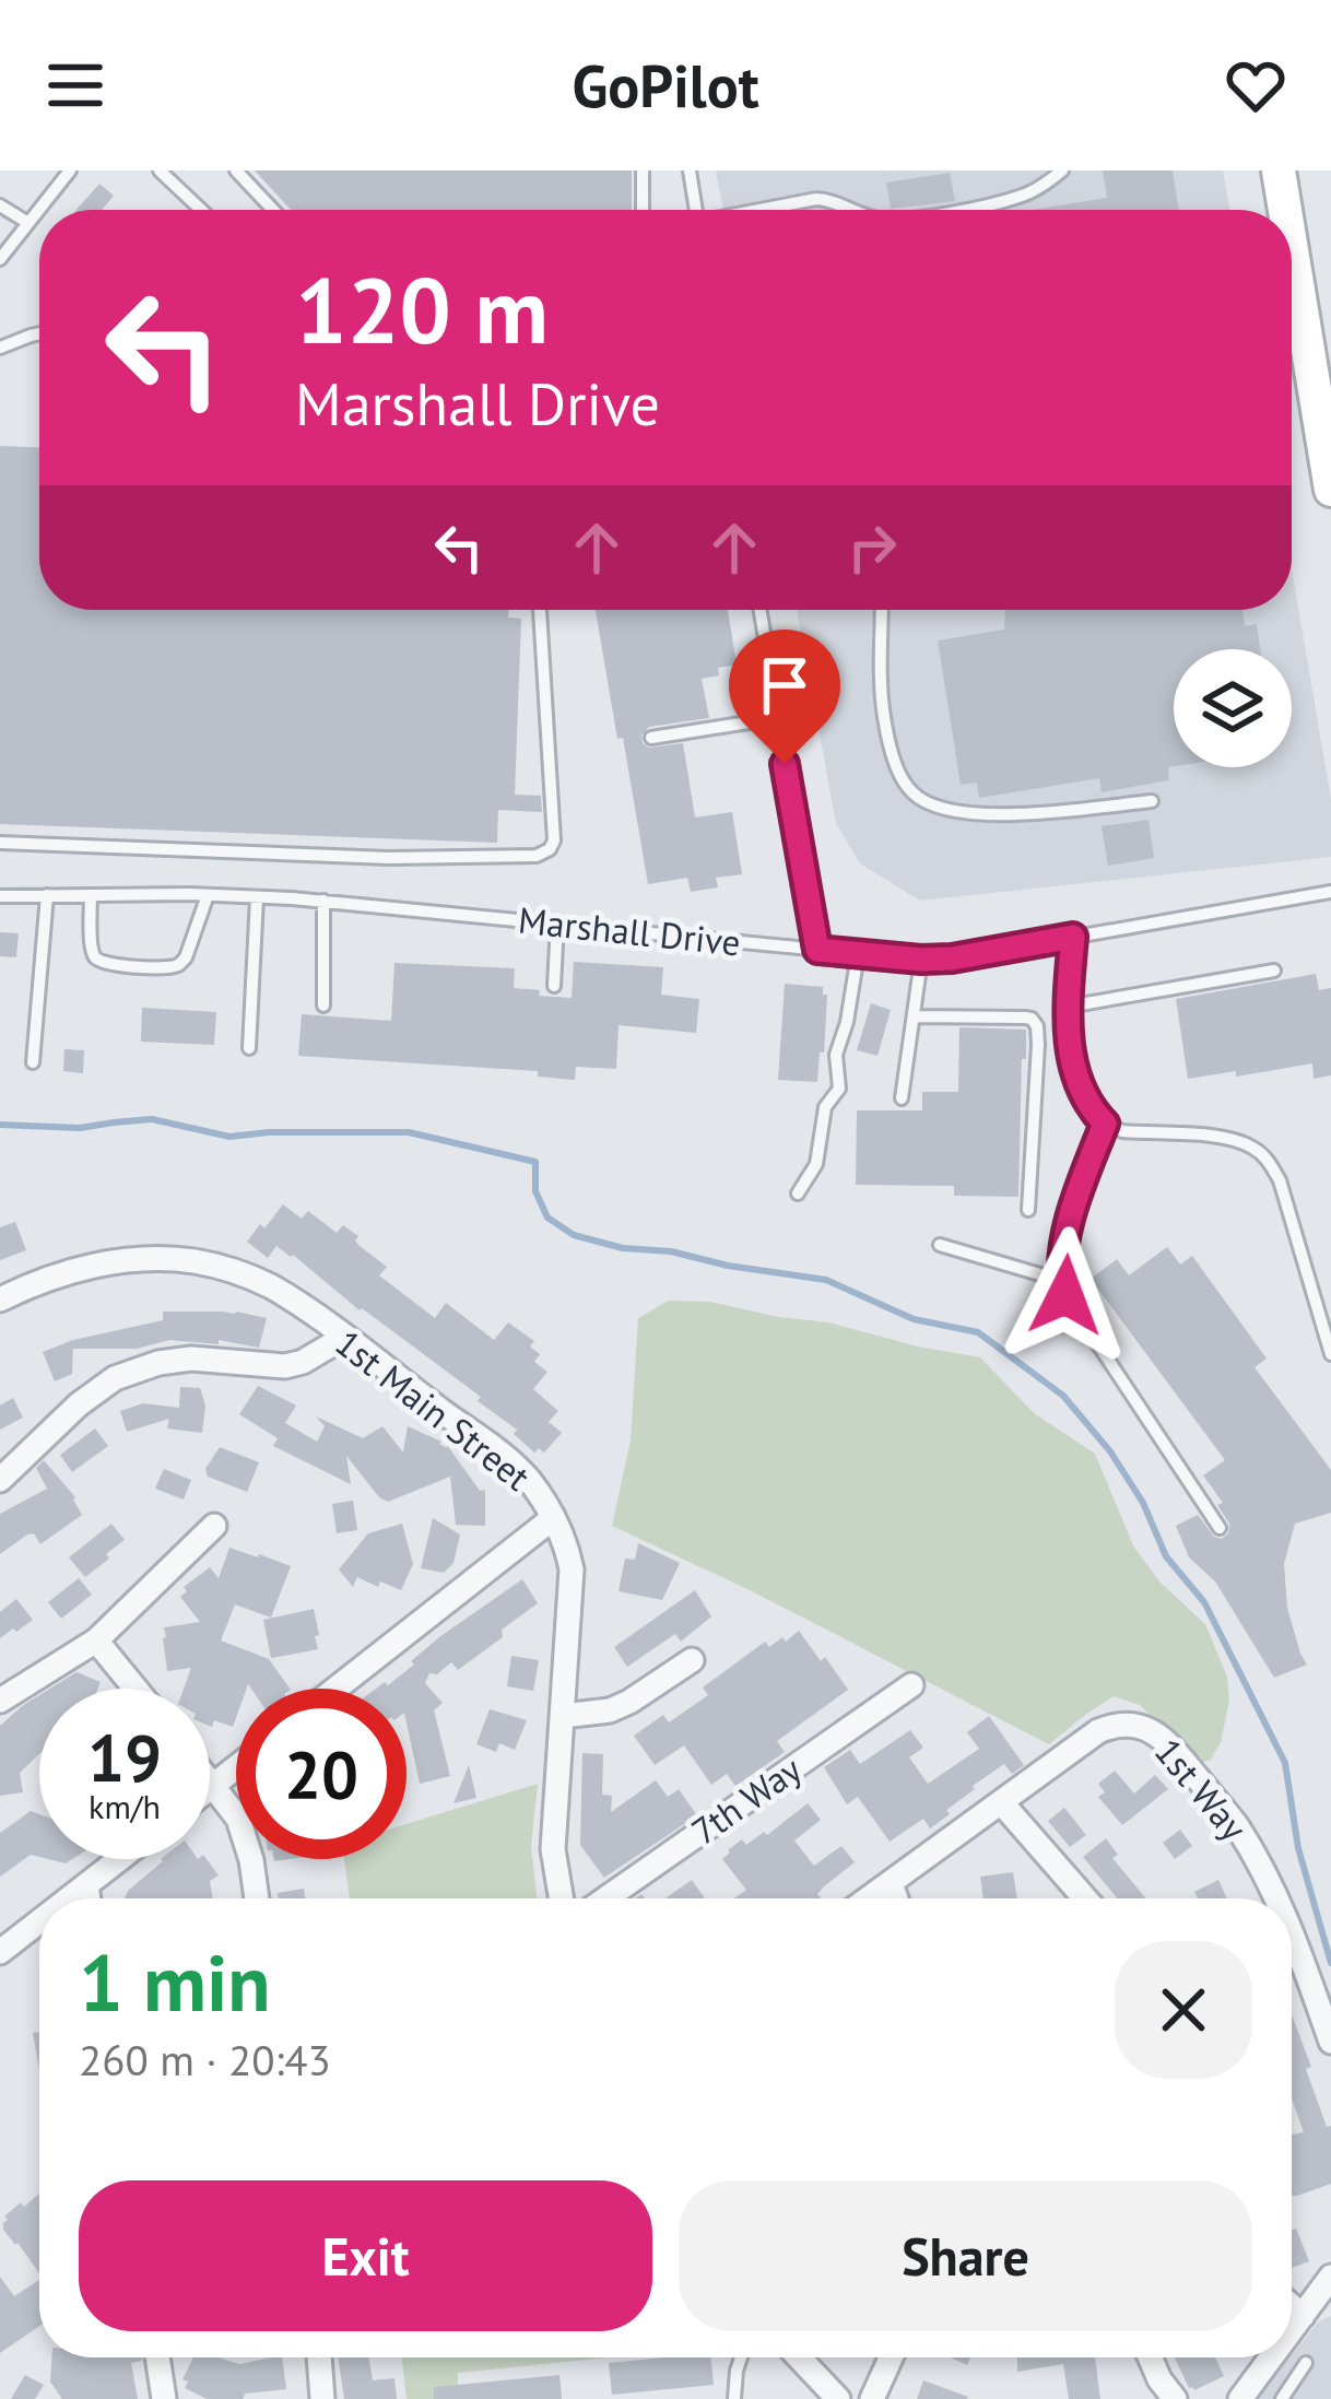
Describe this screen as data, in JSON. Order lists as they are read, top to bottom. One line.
{"streets":{"street":["1st Main Street","1st Way","7th Way"],"lane":["Marshall Drive"]},"page":{"header":"GoPilot","turn":["120 m","Marshall Drive"],"speed":"19 km/h","limit":"20","heading":["1 min","260 m · 20:43"],"buttons":["Exit","Share"]}}
